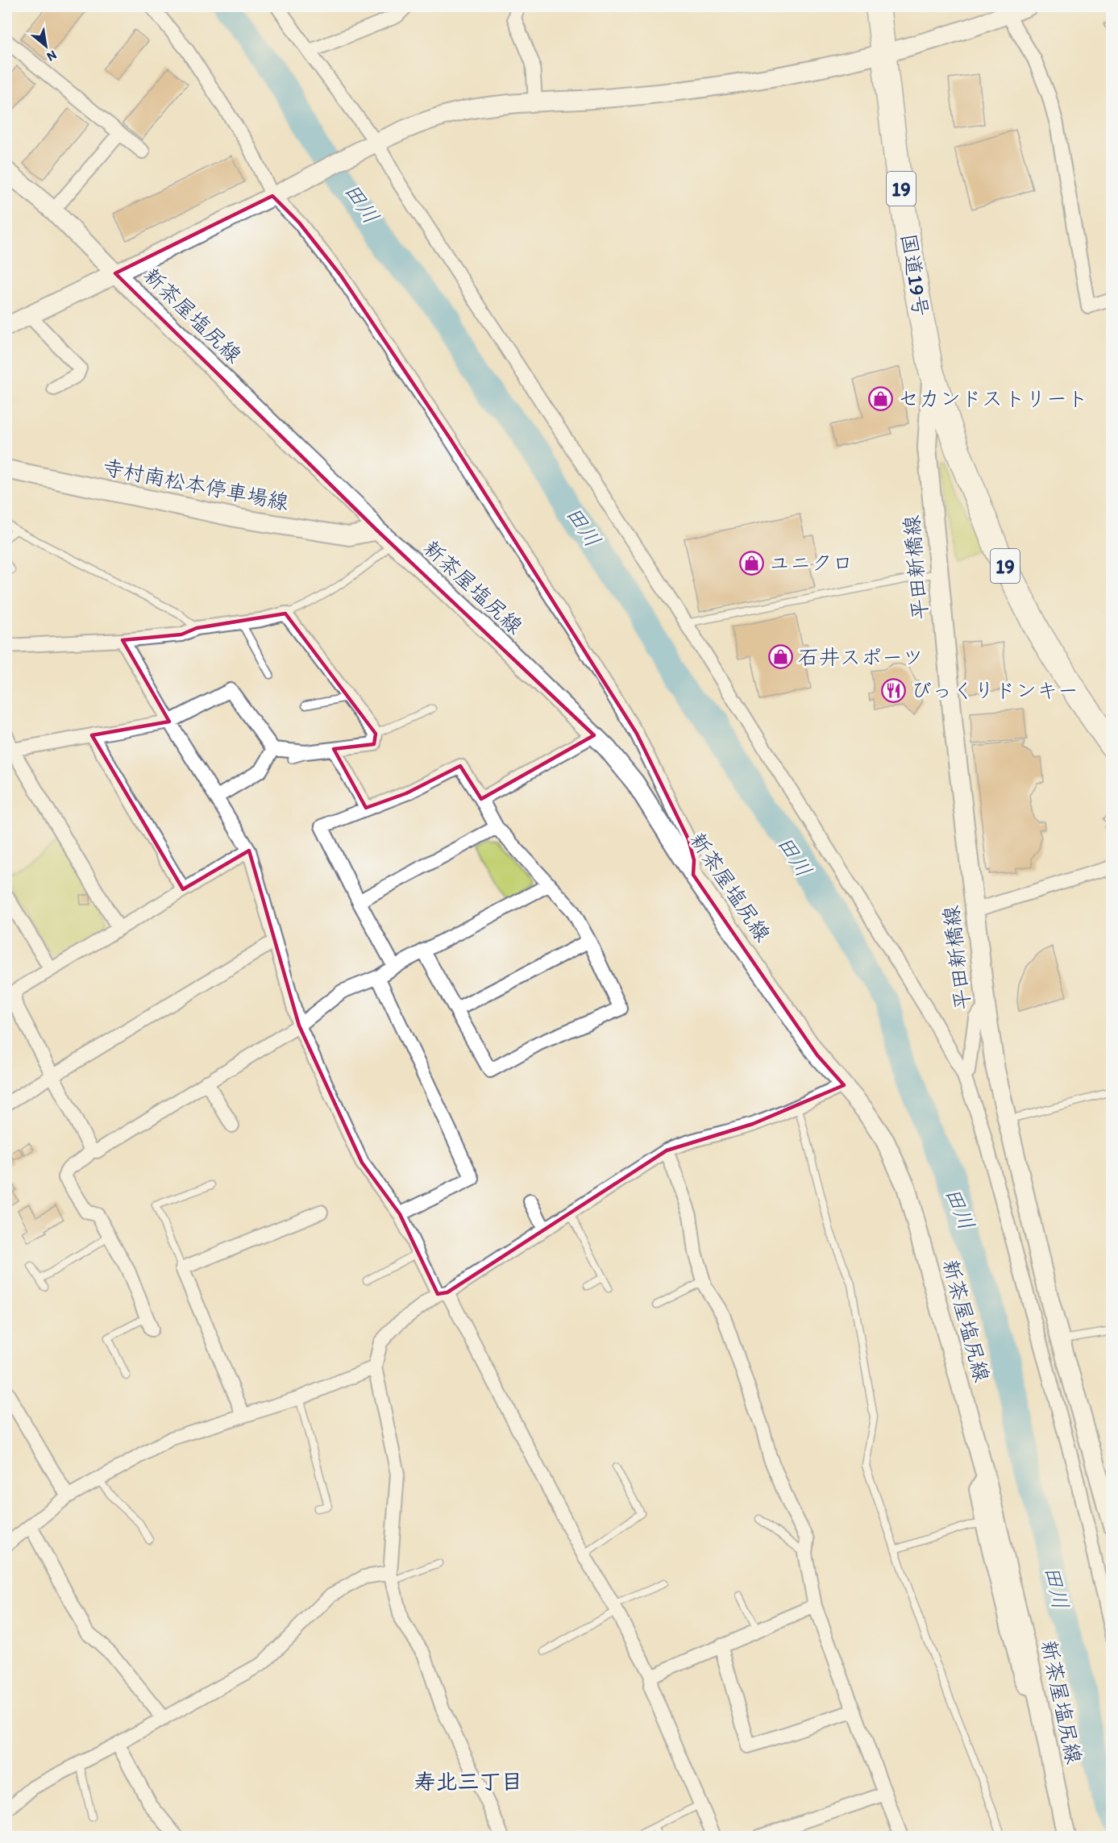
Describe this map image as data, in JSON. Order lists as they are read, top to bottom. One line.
{"streets":{"highway":["19","国道19号"],"main road":["新茶屋塩尻線","寺村南松本停車場線","平田新橋線"]},"crossings":[["19","国道19号"],["19","平田新橋線"],["国道19号","平田新橋線"],["新茶屋塩尻線","寺村南松本停車場線"]],"districts":["寿北三丁目"],"water":["田川"],"places":{"shop":["セカンドストリート","ユニクロ","石井スポーツ"],"restaurant":["びっくりドンキー"]},"north":"bottom right"}
